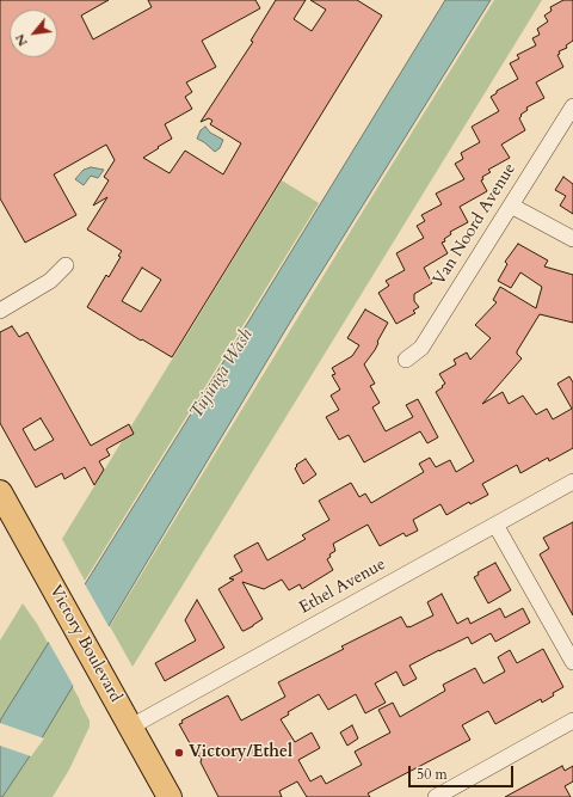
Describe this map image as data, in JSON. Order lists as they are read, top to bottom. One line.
{"streets":{"main road":["Victory Boulevard"],"street":["Van Noord Avenue","Ethel Avenue"]},"crossings":[["Ethel Avenue","Victory Boulevard"]],"water":["Tujunga Wash"],"places":["Victory/Ethel"],"scale_bar":"50 m","north":"bottom left"}
